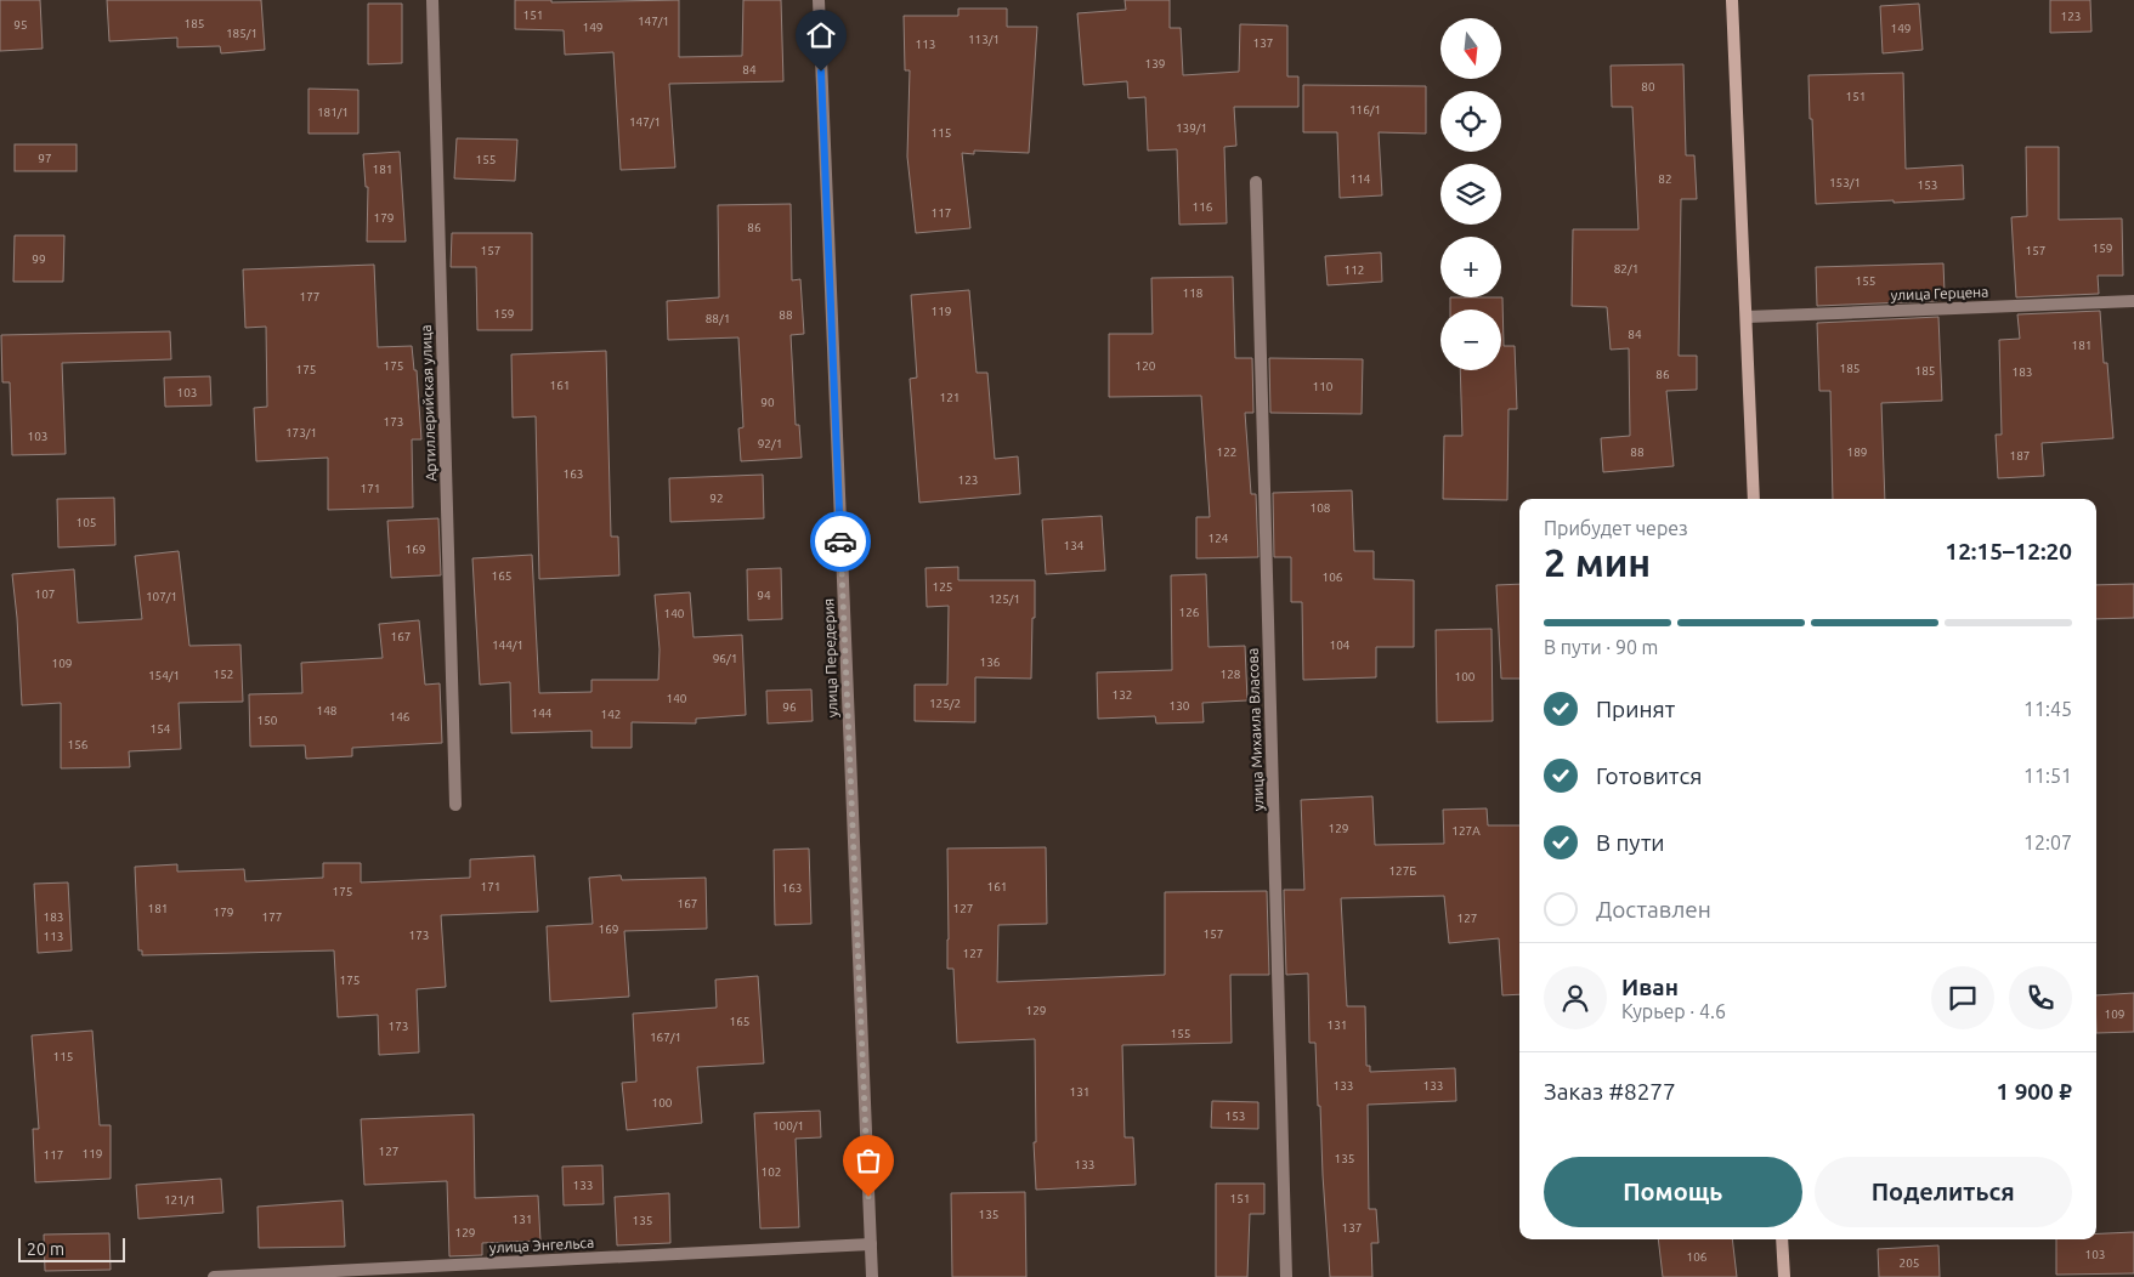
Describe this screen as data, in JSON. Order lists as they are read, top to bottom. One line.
{"streets":{"street":["улица Герцена","Артиллерийская улица","улица Передерия","улица Михаила Власова","улица Энгельса"]},"crossings":[["улица Передерия","улица Энгельса"]],"house_numbers":["151","123","147/1","185","95","149","149","185/1","113/1","137","113","139","84","80","151","116/1","181/1","147/1","139/1","115","97","155","181","114","82","153/1","153","116","117","179","86","159","157","157","99","82/1","112","155","118","177","119","159","88","88/1","84","181","175","120","185","175","185","183","86","161","110","103","121","90","173","173/1","103","92/1","122","88","189","187","163","123","171","92","108","105","124","134","169","165","106","125","107","94","107/1","125/1","126","140","167","144/1","104","96/1","136","109","152","128","154/1","100","132","140","125/2","130","96","148","144","142","146","150","154","156","129","127А","127Б","171","161","163","175","167","181","127","179","183","177","127","169","157","173","113","127","175","129","109","165","131","173","155","167/1","115","133","133","131","100","153","100/1","127","119","117","135","133","102","133","151","121/1","135","131","135","137","129","103","106","205"],"scale_bar":"20 m","north":"bottom","page":{"map_buttons":["+","−"],"heading":["2 мин","Прибудет через","12:15–12:20"],"panel":["Иван","Курьер · 4.6","Заказ #8277","1 900 ₽"],"bar":"В пути · 90 m","list":[["Принят","11:45"],["Готовится","11:51"],["В пути","12:07"],"Доставлен"],"buttons":["Помощь","Поделиться"],"scale":"20 m"}}
